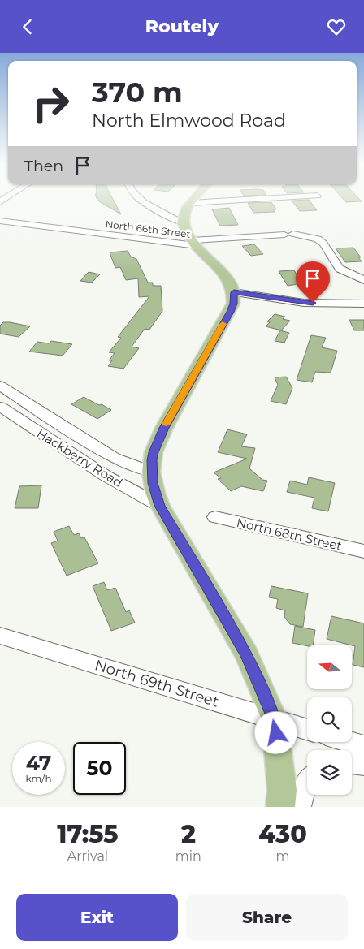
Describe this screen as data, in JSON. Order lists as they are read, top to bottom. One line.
{"streets":{"street":["North 66th Street","Hackberry Road","North 68th Street","North 69th Street"]},"north":"left","page":{"header":"Routely","turn":["370 m","North Elmwood Road"],"then":"Then","speed":"47 km/h","limit":"50","eta":["17:55","Arrival","2","min","430","m"],"buttons":["Exit","Share"]}}
